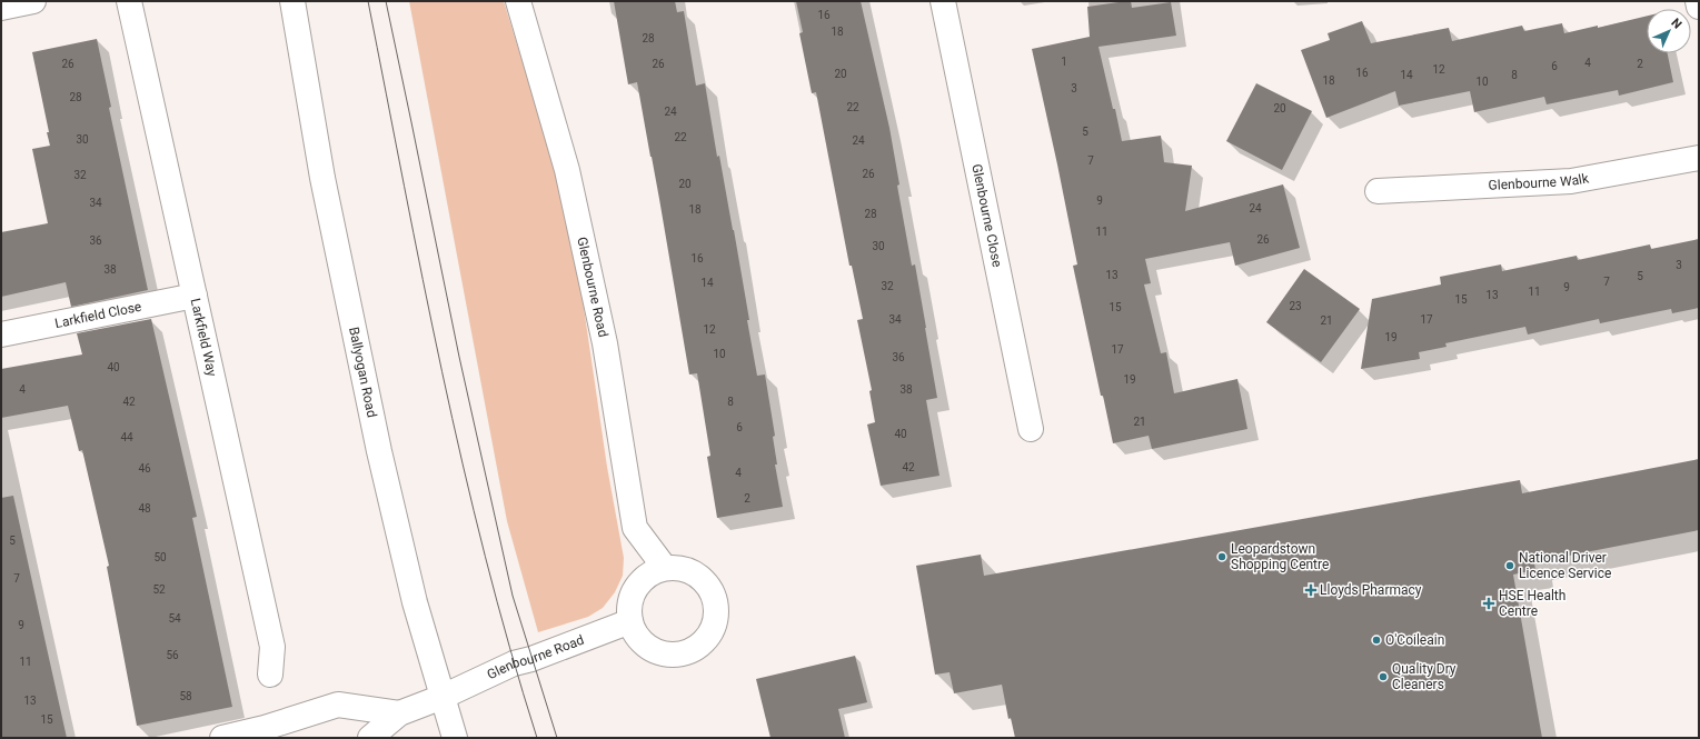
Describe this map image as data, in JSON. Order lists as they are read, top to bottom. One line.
{"streets":{"street":["Glenbourne Walk","Glenbourne Close","Glenbourne Road","Larkfield Close","Larkfield Way","Ballyogan Road"]},"crossings":[["Glenbourne Road","Ballyogan Road"],["Larkfield Close","Larkfield Way"]],"places":{"other":["Leopardstown Shopping Centre","National Driver Licence Service","O'Coileain","Quality Dry Cleaners"],"health":["Lloyds Pharmacy","HSE Health Centre"]},"house_numbers":["16","18","28","1","4","26","26","2","6","12","16","20","14","8","18","10","3","28","22","20","24","5","22","30","24","7","26","32","20","9","34","24","18","28","11","26","36","30","16","3","38","13","5","7","14","32","9","11","13","15","23","15","34","17","21","12","19","17","10","36","40","19","4","38","42","8","21","6","40","44","42","46","4","2","48","5","50","7","52","54","9","56","11","58","13","15"],"north":"top right"}
